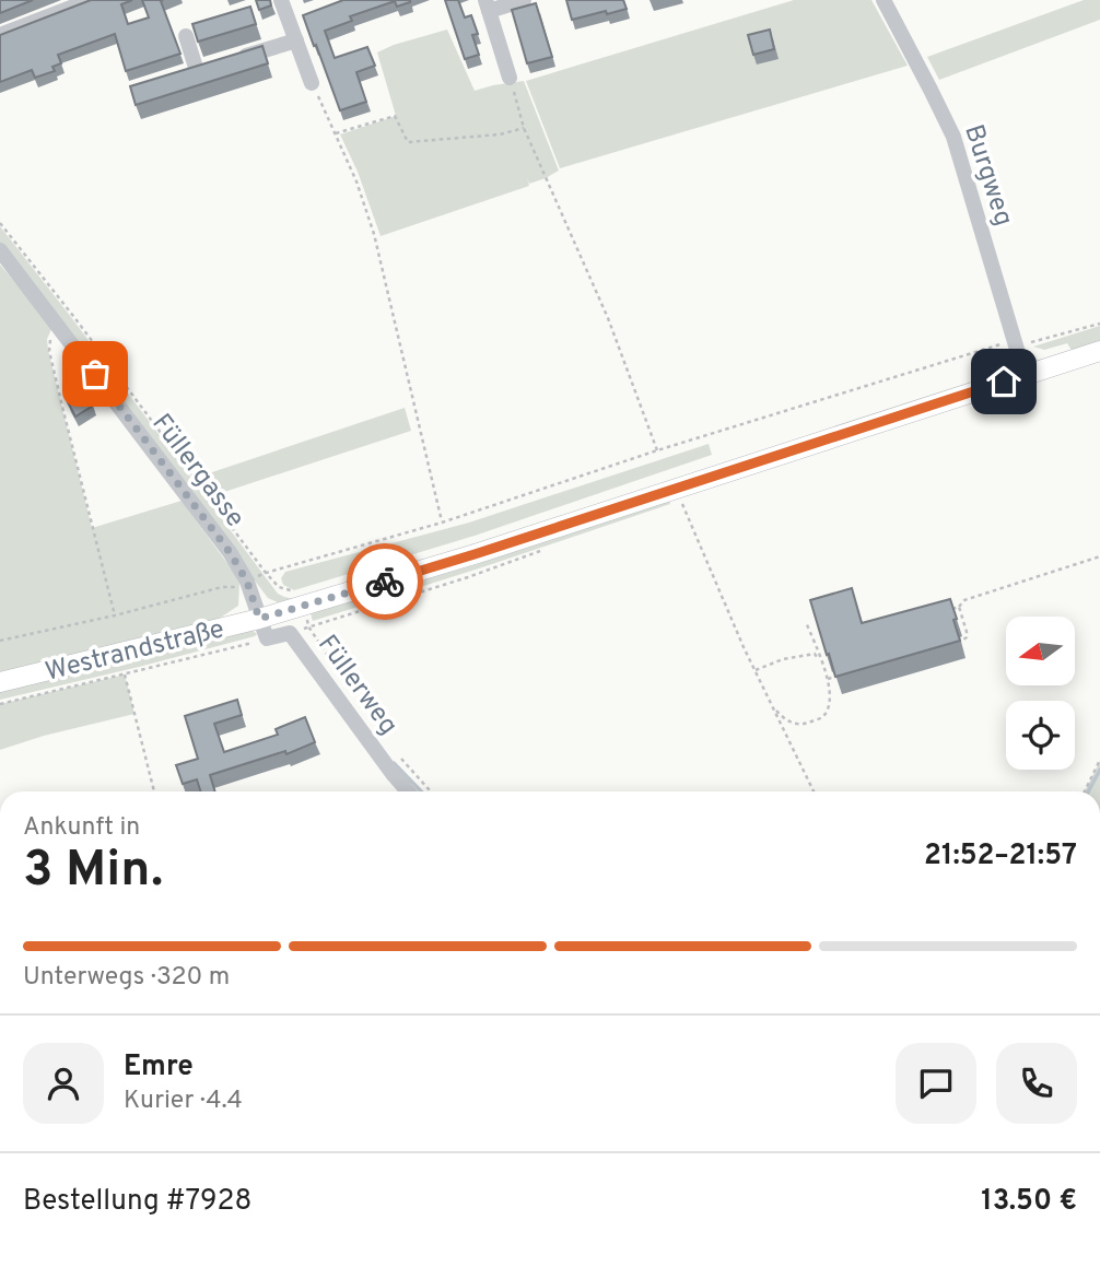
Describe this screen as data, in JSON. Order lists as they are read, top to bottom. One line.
{"streets":{"main road":["Westrandstraße"],"street":["Burgweg","Füllergasse","Füllerweg"]},"crossings":[["Burgweg","Westrandstraße"],["Füllergasse","Westrandstraße"]],"north":"left","page":{"heading":["3 Min.","Ankunft in","21:52–21:57"],"panel":["Emre","Kurier · 4.4","Bestellung #7928","13.50 €"],"bar":"Unterwegs · 320 m"}}
